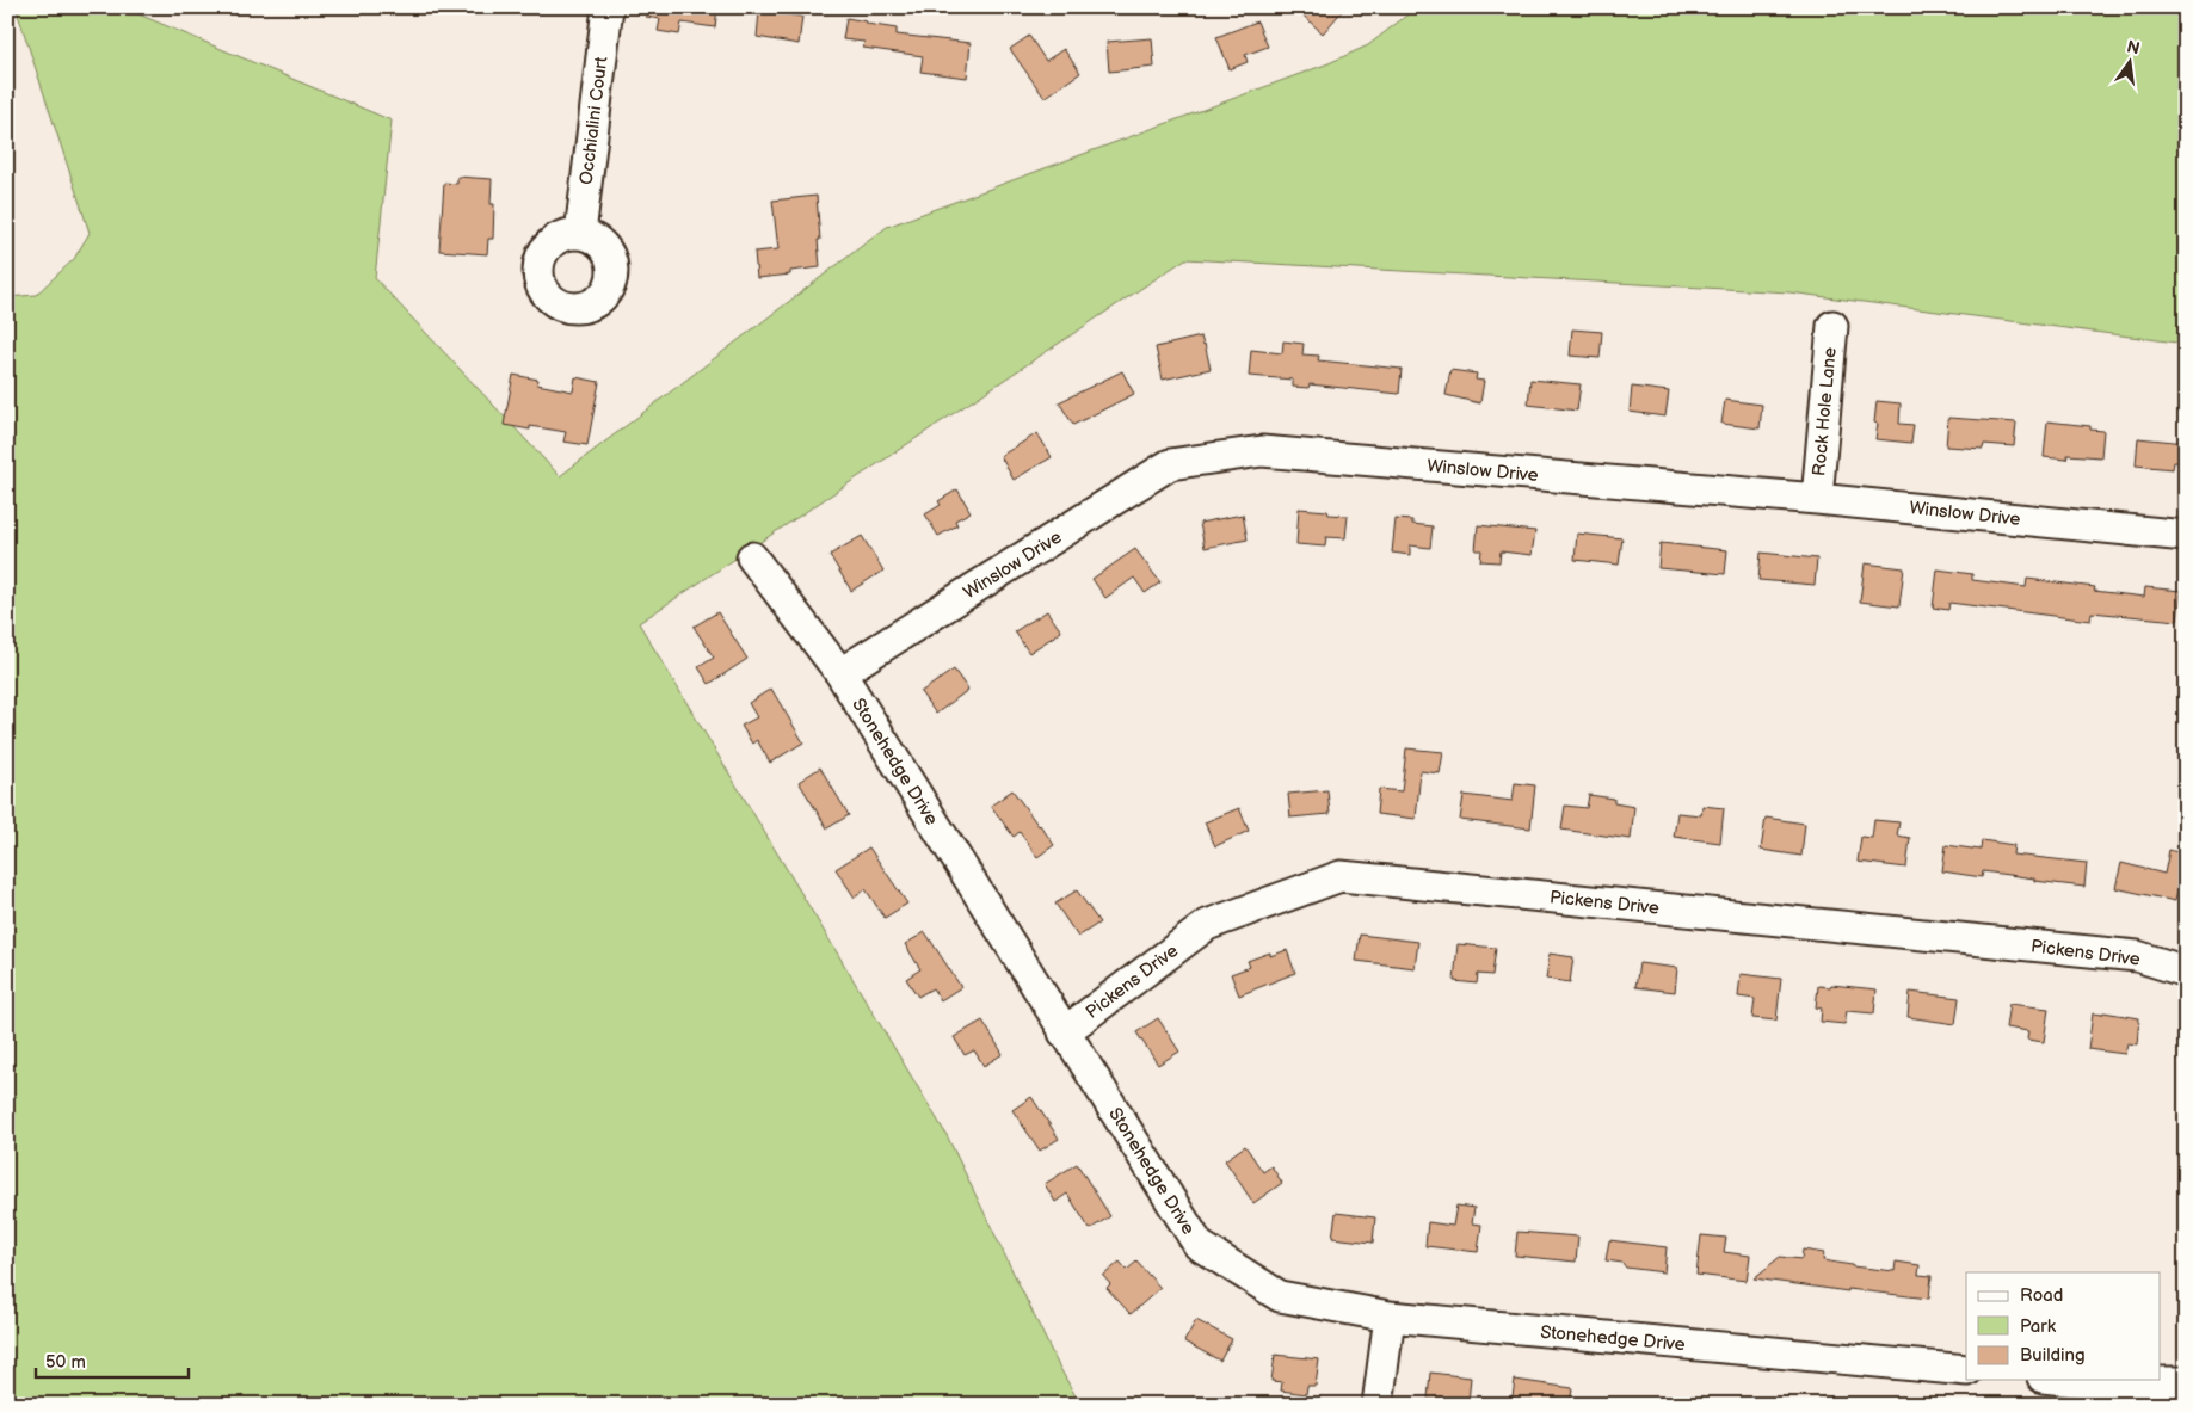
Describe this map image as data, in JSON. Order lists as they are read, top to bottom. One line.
{"streets":{"street":["Occhialini Court","Rock Hole Lane","Winslow Drive","Stonehedge Drive","Pickens Drive"]},"crossings":[["Rock Hole Lane","Winslow Drive"],["Winslow Drive","Stonehedge Drive"],["Stonehedge Drive","Pickens Drive"]],"legend":["Road","Park","Building"],"scale_bar":"50 m","north":"top"}
